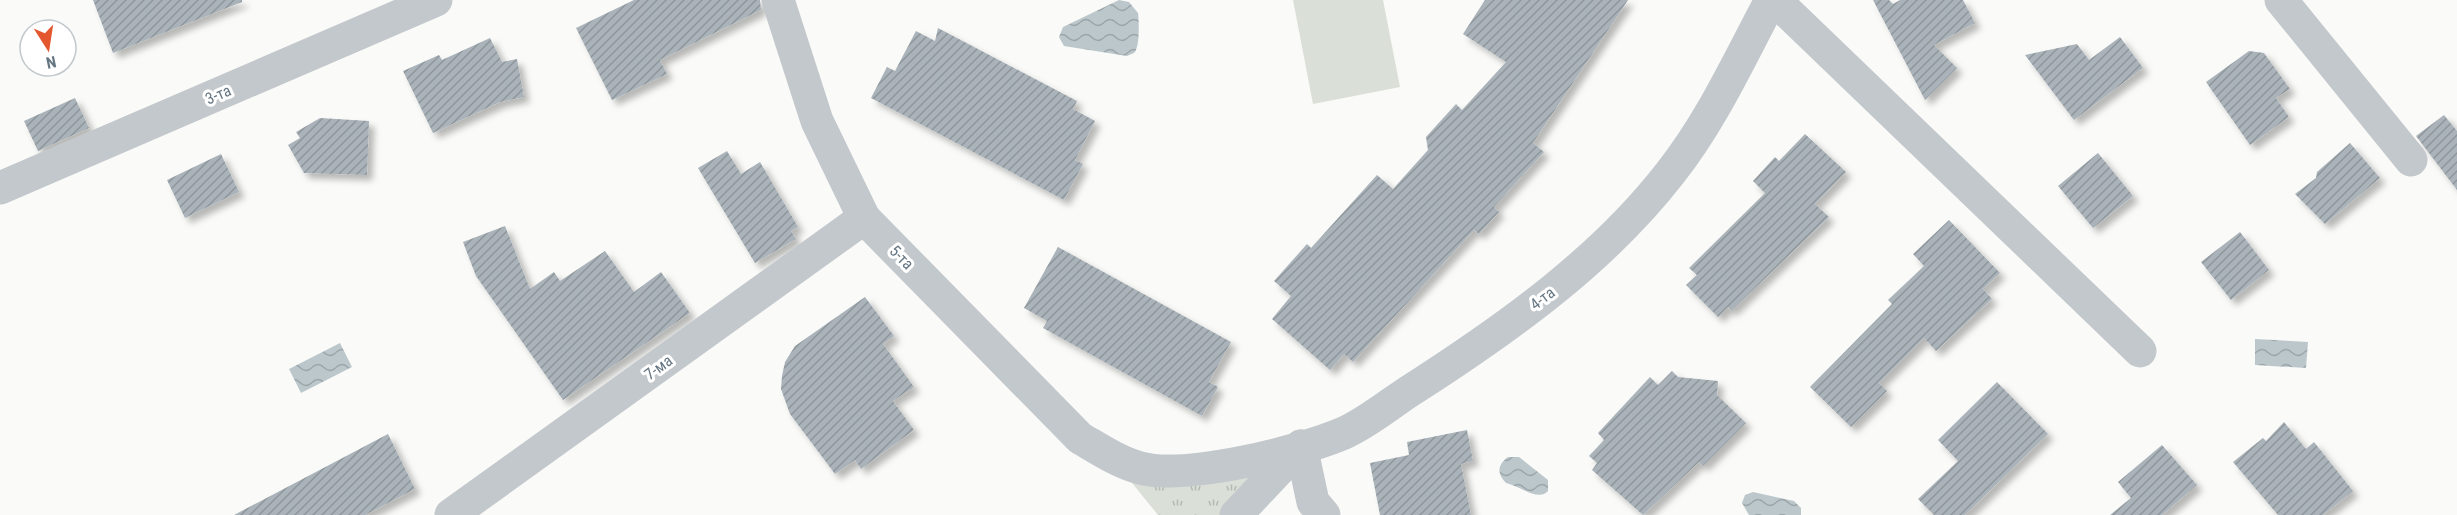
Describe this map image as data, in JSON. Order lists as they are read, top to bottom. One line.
{"streets":{"street":["3-та","5-та","4-та","7-ма"]},"crossings":[["5-та","4-та"],["5-та","7-ма"]],"north":"bottom"}
